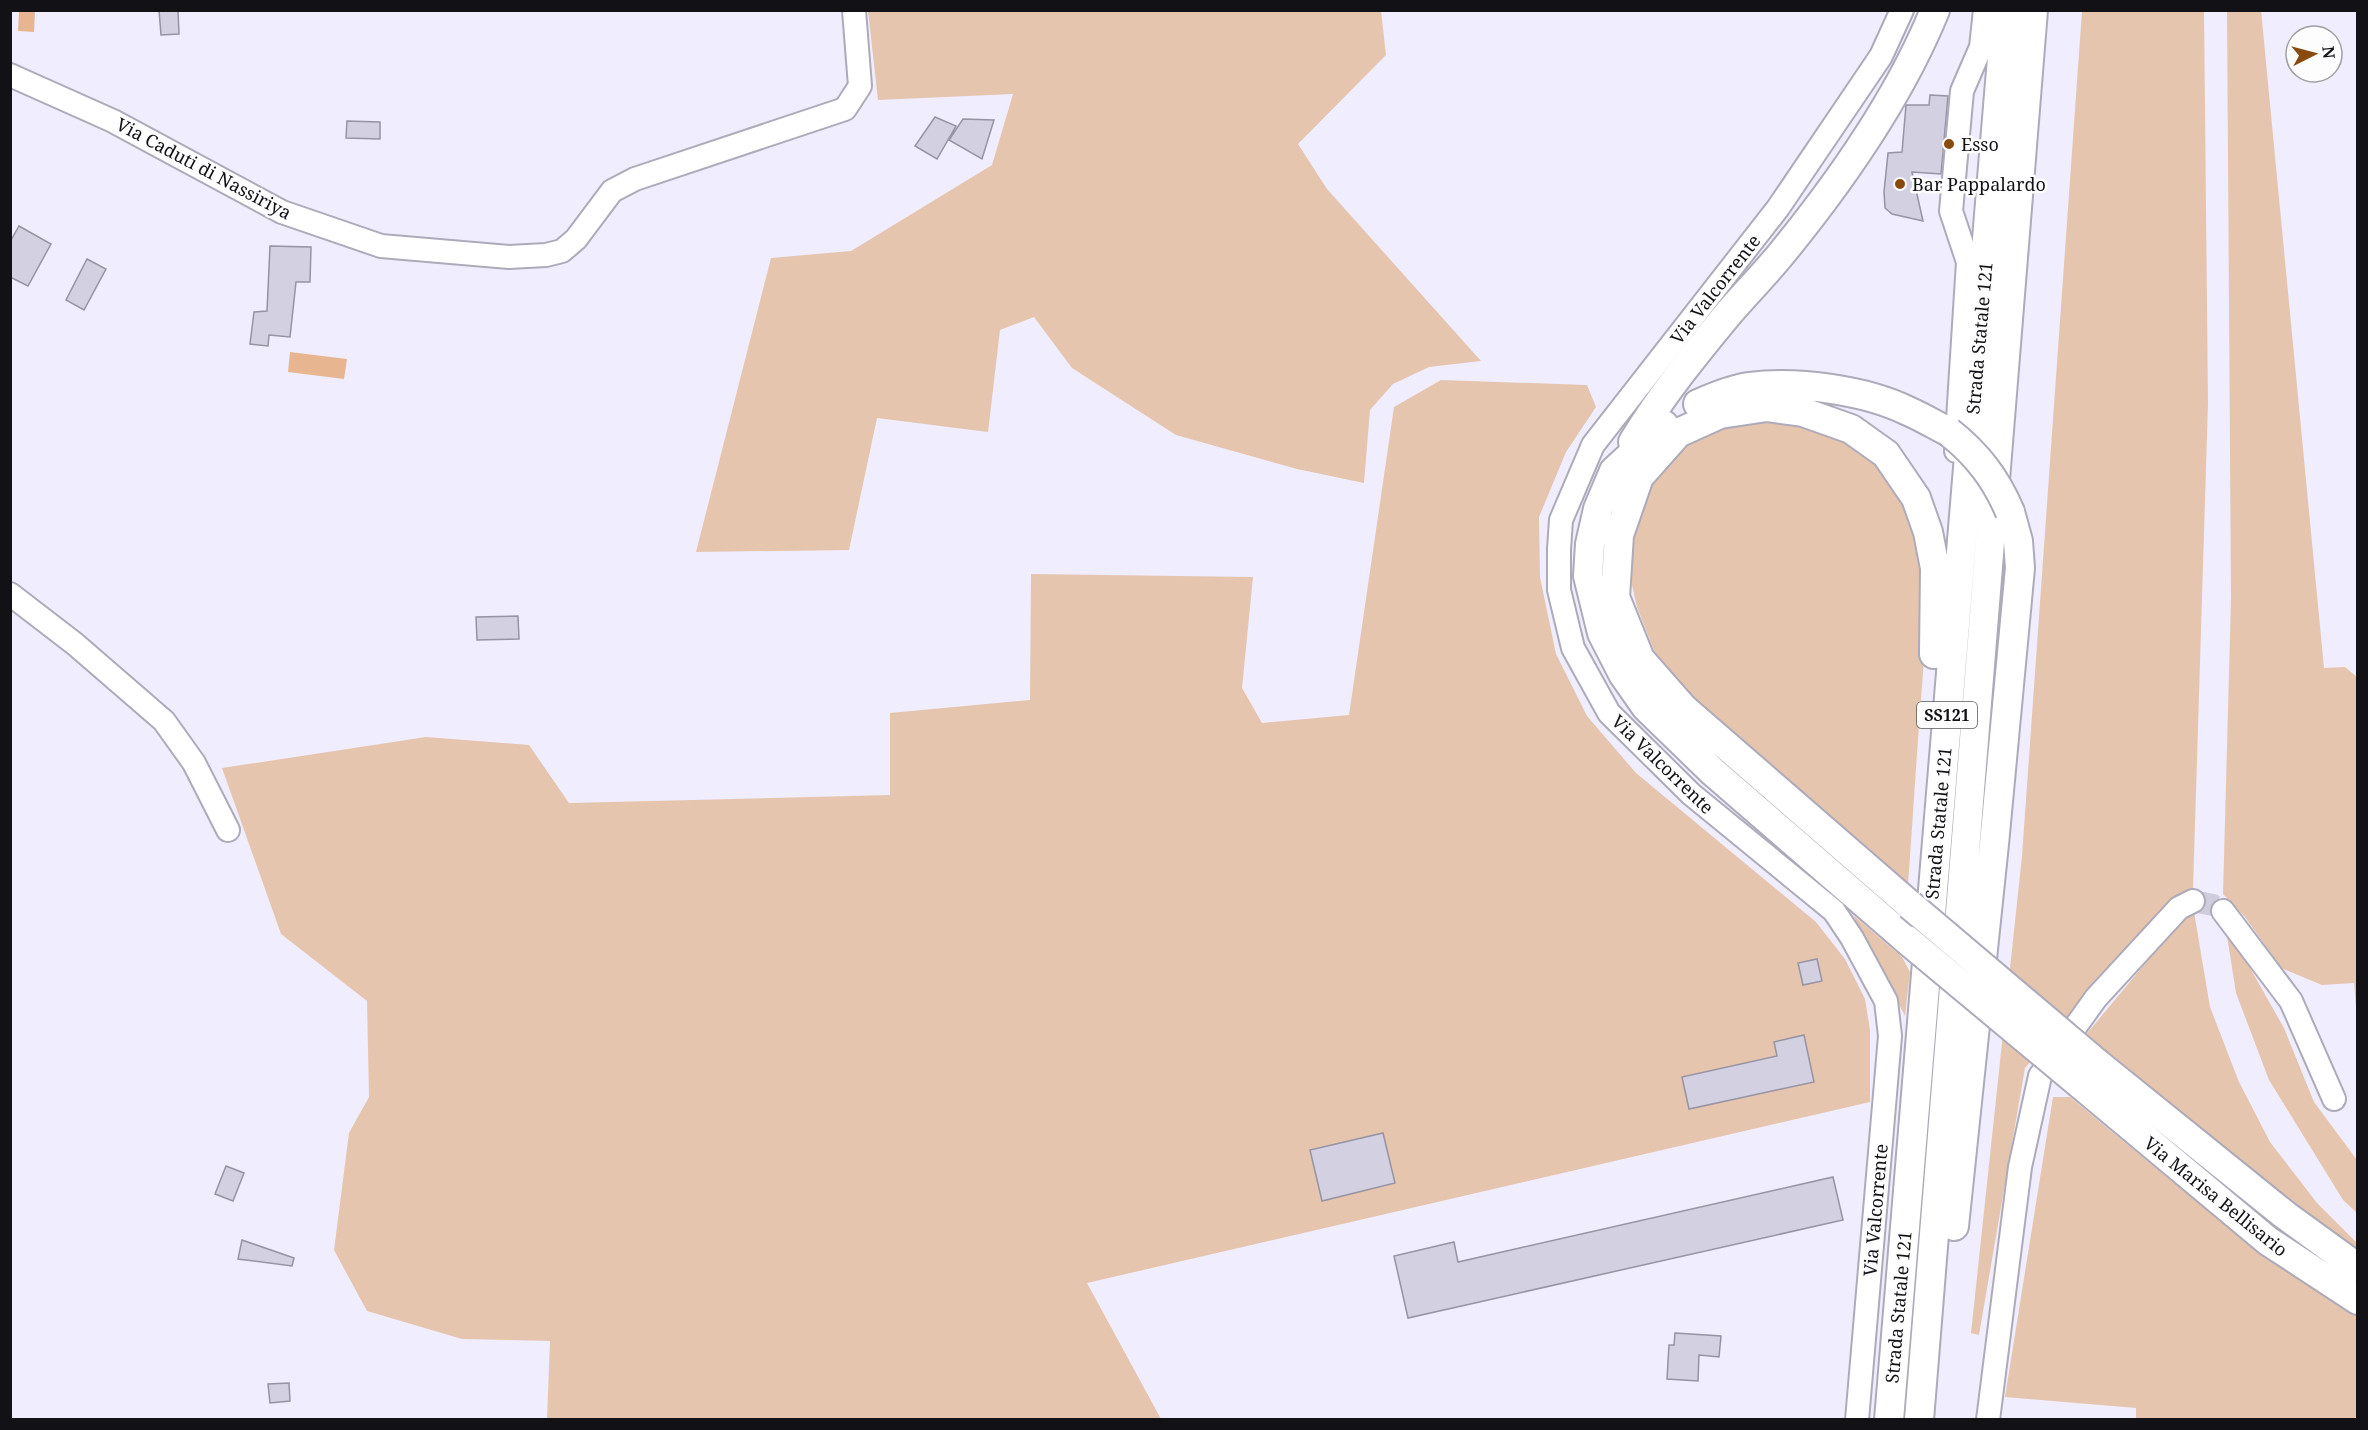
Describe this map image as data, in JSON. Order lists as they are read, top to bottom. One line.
{"streets":{"main road":["Strada Statale 121","SS121","Via Marisa Bellisario"],"street":["Via Caduti di Nassiriya","Via Valcorrente"]},"places":["Esso","Bar Pappalardo"],"north":"right"}
